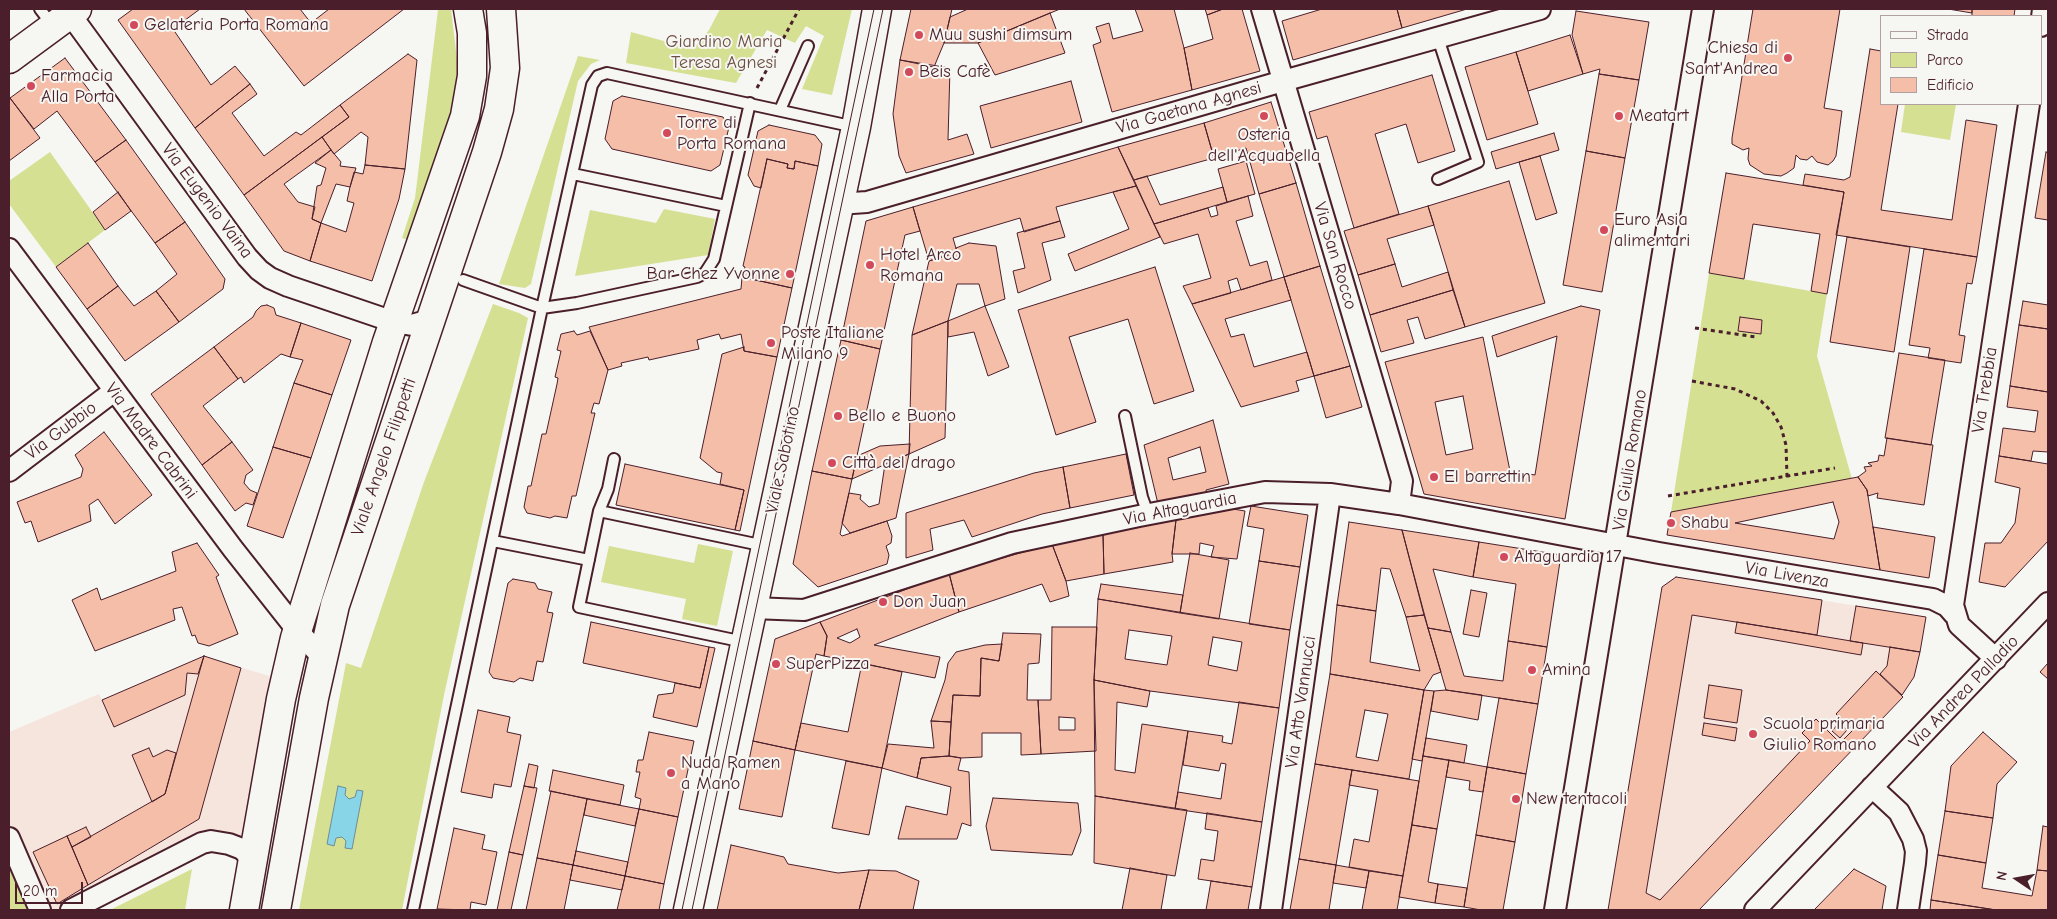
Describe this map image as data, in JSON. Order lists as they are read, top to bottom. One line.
{"streets":{"main road":["Viale Angelo Filippetti","Viale Sabotino"],"street":["Via Gaetana Agnesi","Via Eugenio Vaina","Via San Rocco","Via Trebbia","Via Gubbio","Via Madre Cabrini","Via Giulio Romano","Via Altaguardia","Via Livenza","Via Andrea Palladio","Via Atto Vannucci"]},"crossings":[["Via Gaetana Agnesi","Via San Rocco"],["Via Gaetana Agnesi","Viale Sabotino"],["Via Eugenio Vaina","Viale Angelo Filippetti"],["Via San Rocco","Via Altaguardia"],["Via Trebbia","Via Livenza"],["Via Gubbio","Via Madre Cabrini"],["Via Madre Cabrini","Viale Angelo Filippetti"],["Viale Sabotino","Via Altaguardia"],["Via Giulio Romano","Via Altaguardia"],["Via Giulio Romano","Via Livenza"],["Via Altaguardia","Via Livenza"],["Via Altaguardia","Via Atto Vannucci"]],"parks":["Giardino Maria Teresa Agnesi"],"places":["Gelateria Porta Romana","Muu sushi dimsum","Chiesa di Sant'Andrea","Beis Cafè","Farmacia Alla Porta","Osteria dell'Acquabella","Meatart","Torre di Porta Romana","Euro Asia alimentari","Hotel Arco Romana","Bar Chez Yvonne","Poste Italiane Milano 9","Bello e Buono","Città del drago","El barrettin","Shabu","Altaguardia 17","Don Juan","SuperPizza","Amina","Scuola primaria Giulio Romano","Nuda Ramen a Mano","New tentacoli"],"legend":["Strada","Parco","Edificio"],"scale_bar":"20 m","north":"left"}
